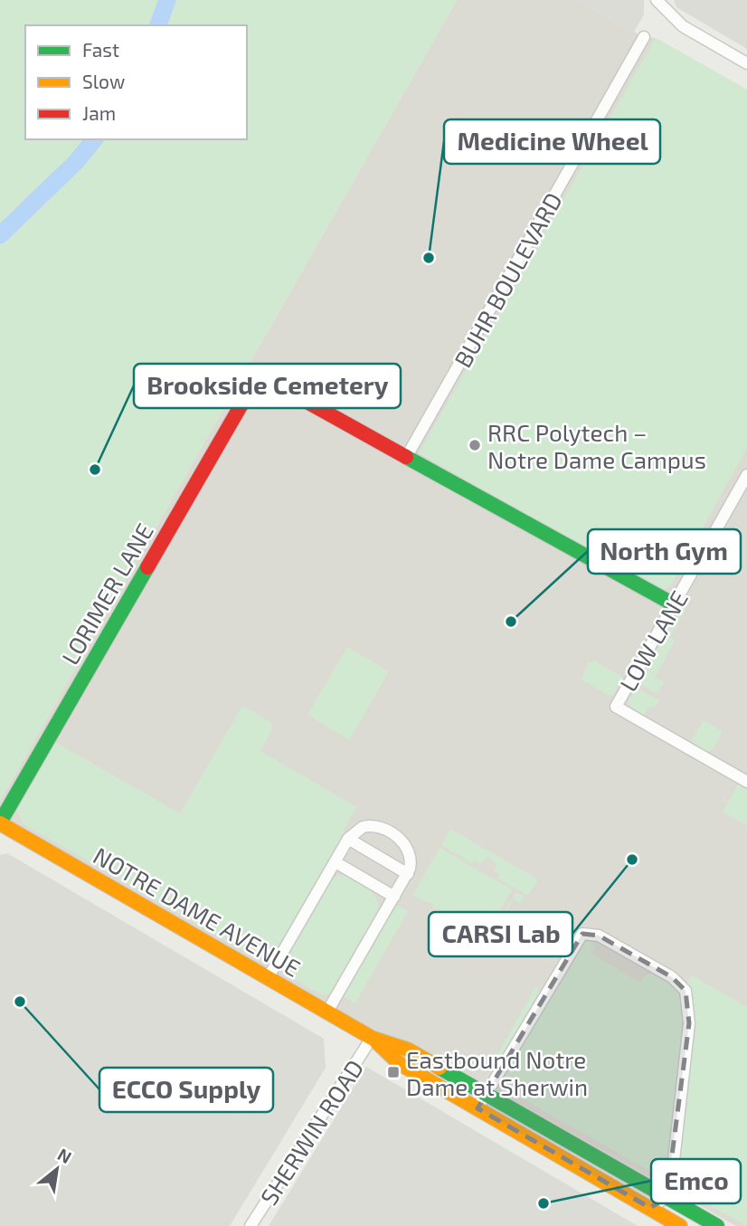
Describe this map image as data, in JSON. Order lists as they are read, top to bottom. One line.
{"streets":{"street":["BUHR BOULEVARD","LORIMER LANE","LOW LANE","NOTRE DAME AVENUE","SHERWIN ROAD"]},"crossings":[["BUHR BOULEVARD","LORIMER LANE"],["LORIMER LANE","NOTRE DAME AVENUE"],["NOTRE DAME AVENUE","SHERWIN ROAD"]],"places":{"other":["Medicine Wheel","RRC Polytech – Notre Dame Campus","Brookside Cemetery","North Gym","CARSI Lab","ECCO Supply","Emco"],"transit":["Eastbound Notre Dame at Sherwin"]},"legend":["Fast","Slow","Jam"],"north":"top right"}
